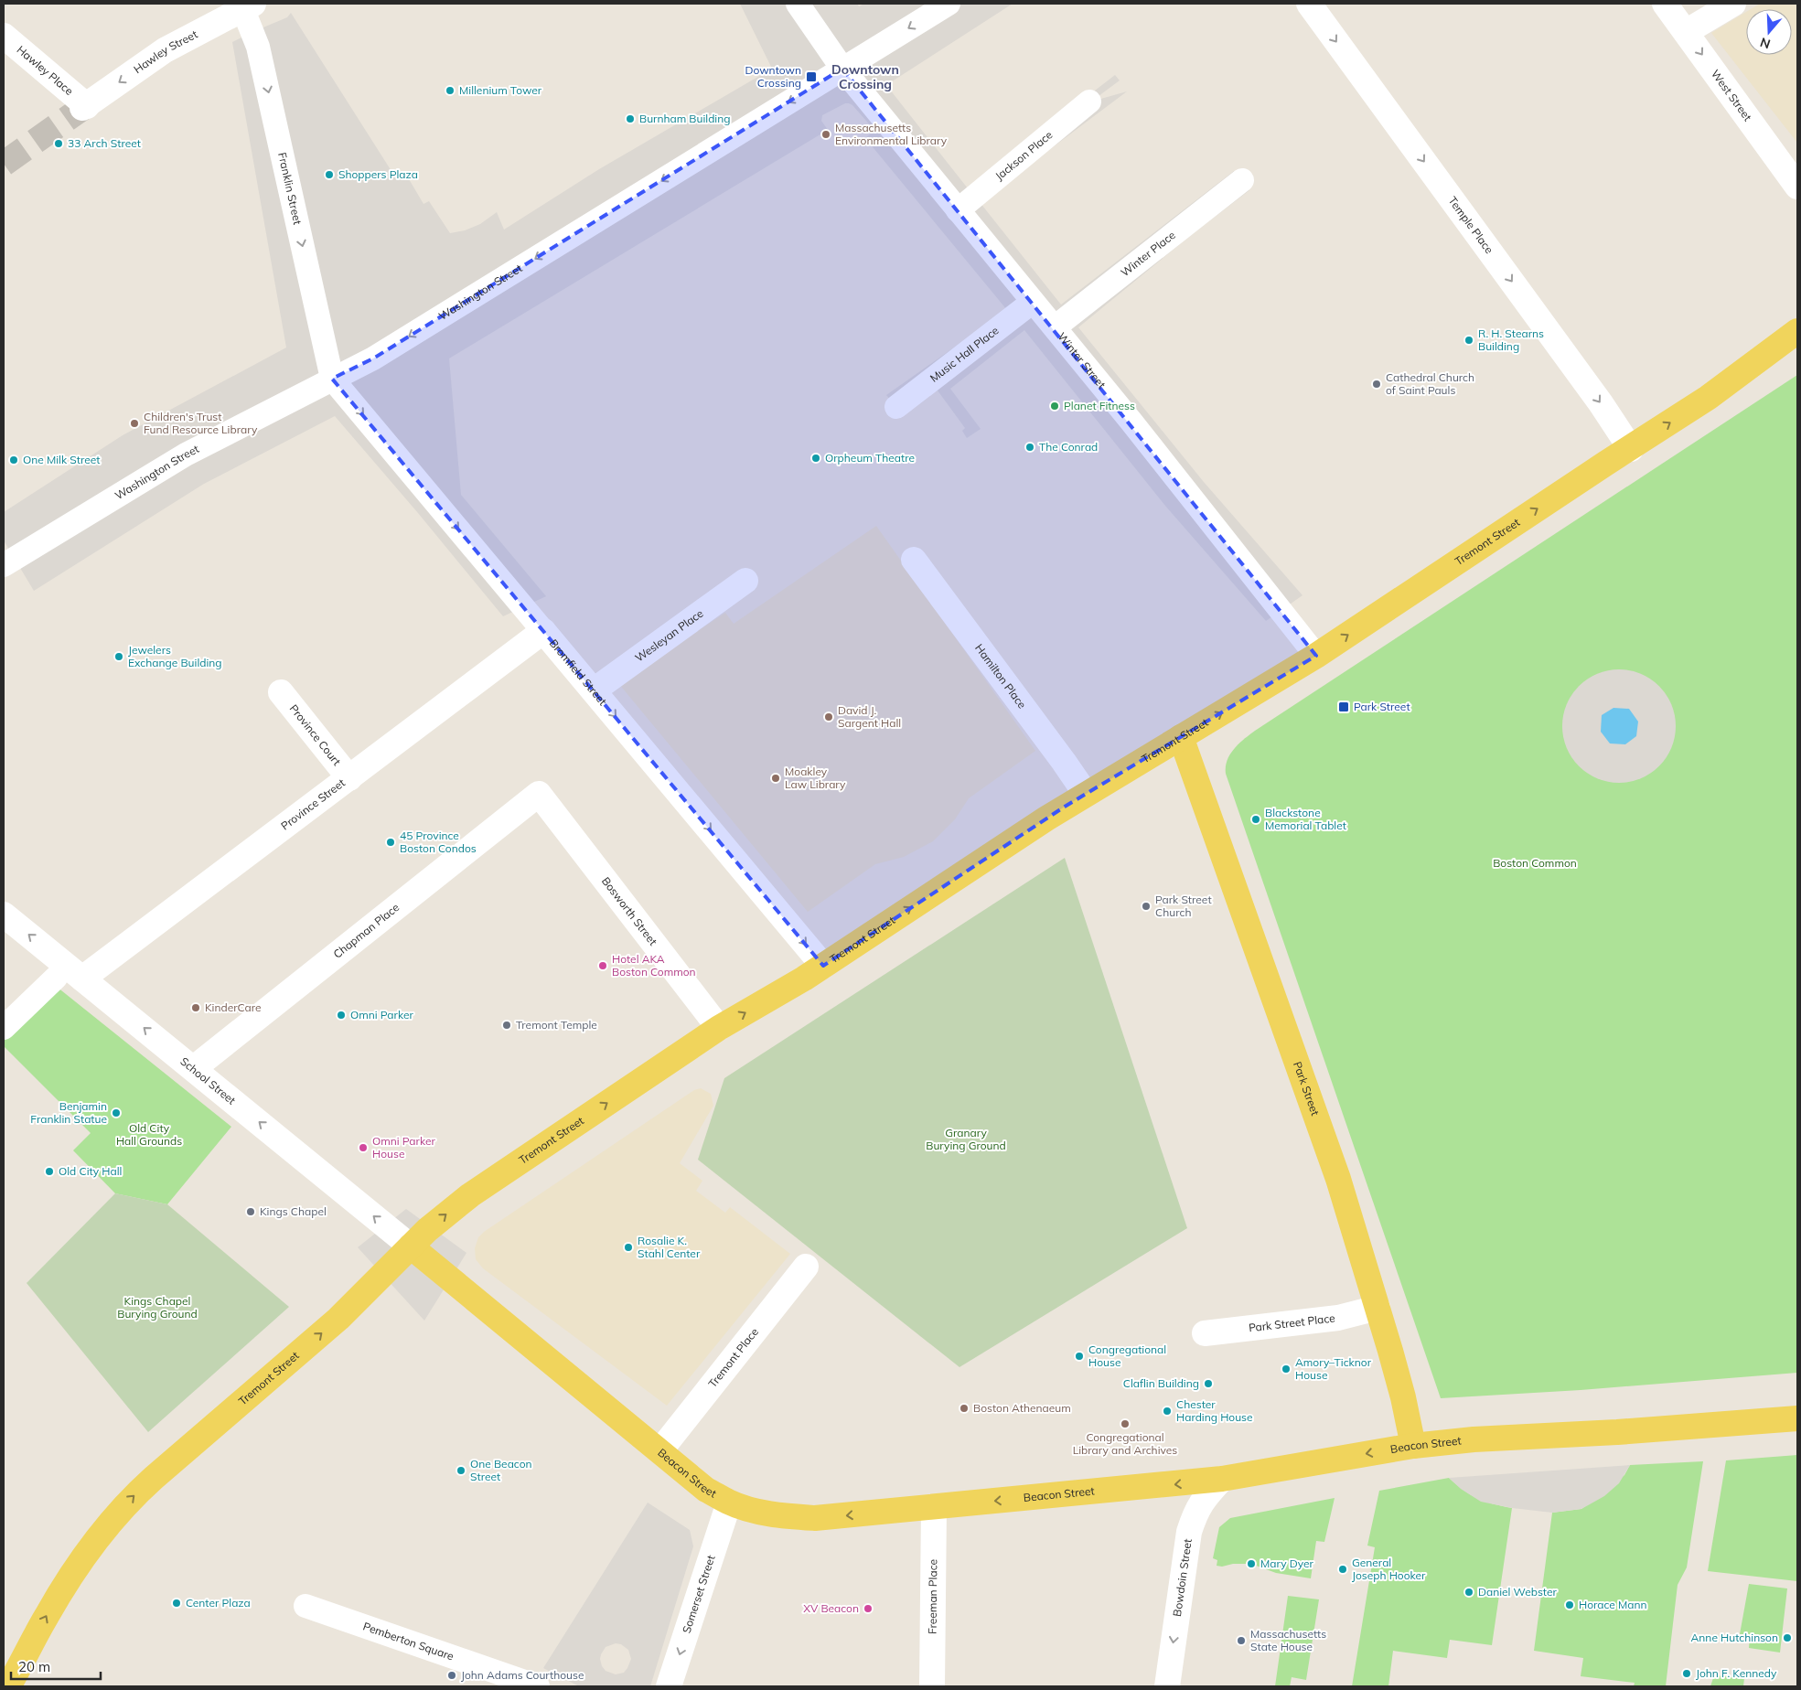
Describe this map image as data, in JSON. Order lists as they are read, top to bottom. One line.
{"streets":{"main road":["Tremont Street","Park Street","Beacon Street"],"street":["Hawley Street","Hawley Place","West Street","Jackson Place","Franklin Street","Temple Place","Winter Place","Washington Street","Music Hall Place","Winter Street","Wesleyan Place","Bromfield Street","Hamilton Place","Province Court","Province Street","Bosworth Street","Chapman Place","School Street","Park Street Place","Tremont Place","Bowdoin Street","Somerset Street","Freeman Place","Pemberton Square"]},"crossings":[["Hawley Street","Hawley Place"],["Hawley Street","Franklin Street"],["Jackson Place","Winter Street"],["Franklin Street","Washington Street"],["Franklin Street","Bromfield Street"],["Temple Place","Tremont Street"],["Winter Place","Winter Street"],["Washington Street","Winter Street"],["Washington Street","Bromfield Street"],["Music Hall Place","Winter Street"],["Winter Street","Tremont Street"],["Tremont Street","Bromfield Street"],["Tremont Street","Hamilton Place"],["Tremont Street","Bosworth Street"],["Tremont Street","School Street"],["Tremont Street","Park Street"],["Tremont Street","Beacon Street"],["Wesleyan Place","Bromfield Street"],["Bromfield Street","Province Street"],["Province Court","Province Street"],["Province Street","School Street"],["Bosworth Street","Chapman Place"],["Chapman Place","School Street"],["School Street","Beacon Street"],["Park Street","Park Street Place"],["Park Street","Beacon Street"],["Tremont Place","Beacon Street"],["Beacon Street","Bowdoin Street"],["Beacon Street","Somerset Street"],["Beacon Street","Freeman Place"]],"one_way":["Hawley Street","West Street","Franklin Street","Temple Place","Washington Street","Tremont Street","Bromfield Street","School Street","Beacon Street","Bowdoin Street","Somerset Street"],"districts":["Downtown Crossing"],"parks":["Boston Common","Old City Hall Grounds","Granary Burying Ground","Kings Chapel Burying Ground"],"places":{"transit":["Downtown Crossing","Park Street"],"other":["Millenium Tower","Burnham Building","Massachusetts Environmental Library","33 Arch Street","Shoppers Plaza","R. H. Stearns Building","Cathedral Church of Saint Pauls","Planet Fitness","Children's Trust Fund Resource Library","The Conrad","Orpheum Theatre","One Milk Street","Jewelers Exchange Building","David J. Sargent Hall","Moakley Law Library","Blackstone Memorial Tablet","45 Province Boston Condos","Park Street Church","Hotel AKA Boston Common","KinderCare","Omni Parker","Tremont Temple","Benjamin Franklin Statue","Omni Parker House","Old City Hall","Kings Chapel","Rosalie K. Stahl Center","Congregational House","Amory–Ticknor House","Claflin Building","Boston Athenaeum","Chester Harding House","Congregational Library and Archives","One Beacon Street","Mary Dyer","General Joseph Hooker","Daniel Webster","Center Plaza","Horace Mann","XV Beacon","Anne Hutchinson","Massachusetts State House","John F. Kennedy","John Adams Courthouse"]},"scale_bar":"20 m","north":"bottom"}
